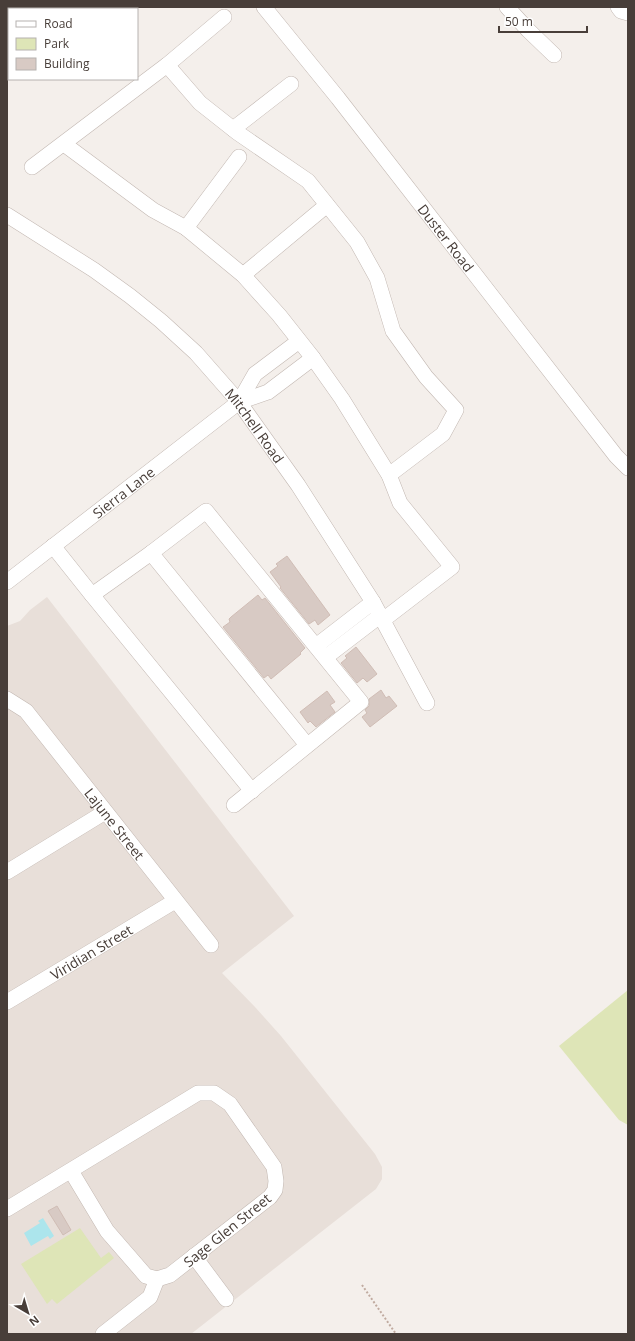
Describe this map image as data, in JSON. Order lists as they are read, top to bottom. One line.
{"streets":{"street":["Duster Road","Mitchell Road","Sierra Lane","Lajune Street","Viridian Street","Sage Glen Street"]},"crossings":[["Mitchell Road","Sierra Lane"],["Lajune Street","Viridian Street"]],"legend":["Road","Park","Building"],"scale_bar":"50 m","north":"bottom right"}
